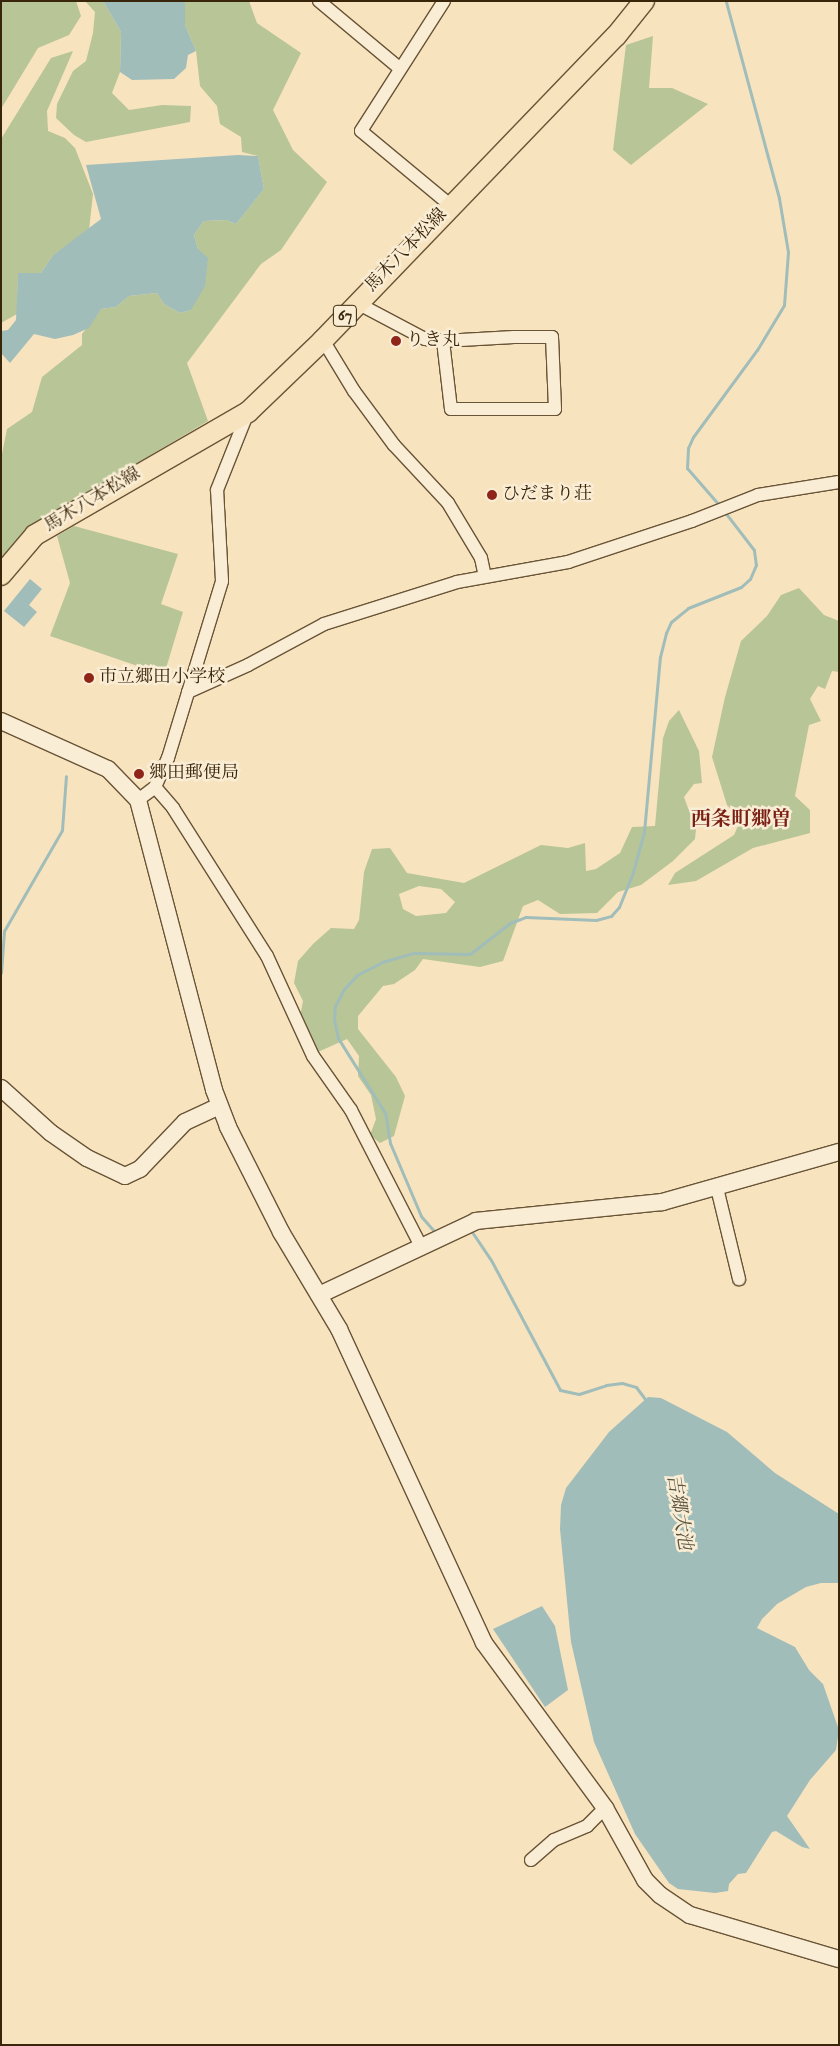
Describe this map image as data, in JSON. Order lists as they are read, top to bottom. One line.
{"streets":{"main road":["馬木八本松線","67"]},"districts":["西条町郷曽"],"water":["吉郷大池"],"places":["りき丸","ひだまり荘","市立郷田小学校","郷田郵便局"]}
